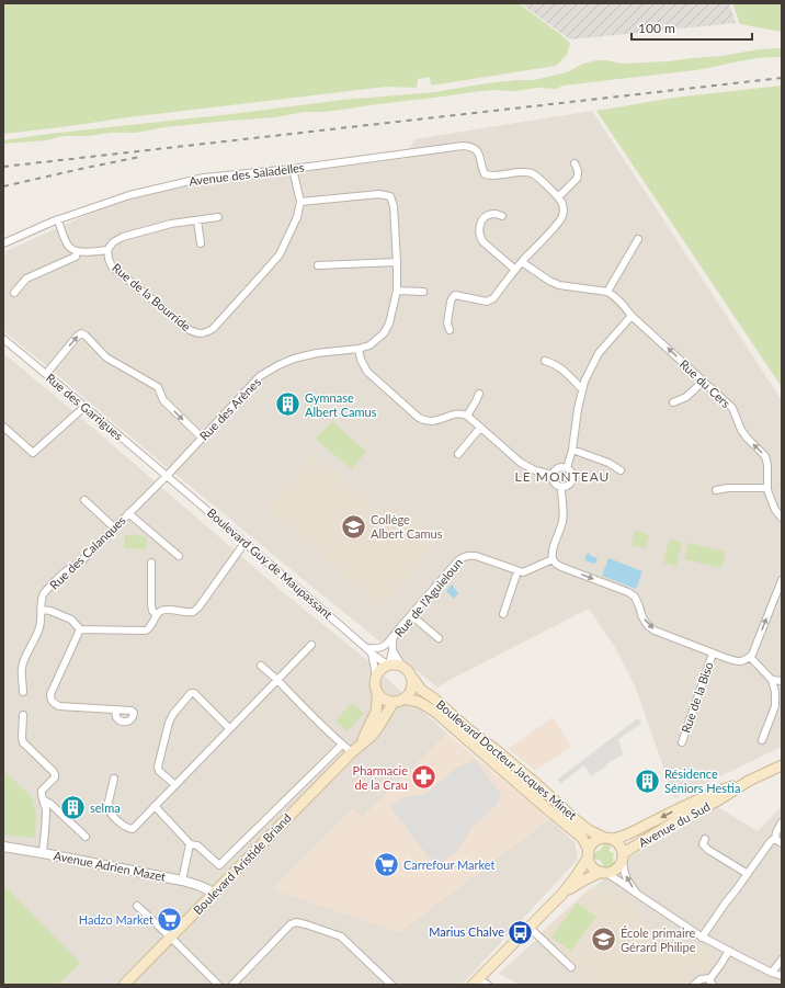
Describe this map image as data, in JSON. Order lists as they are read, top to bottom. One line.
{"streets":{"main road":["Boulevard Docteur Jacques Minet","Avenue du Sud","Boulevard Aristide Briand"],"street":["Avenue des Saladelles","Rue de la Bourride","Rue du Cers","Rue des Garrigues","Rue des Arènes","Rue des Calanques","Boulevard Guy de Maupassant","Rue de l'Aguieloun","Rue de la Biso","Avenue Adrien Mazet"]},"crossings":[["Avenue des Saladelles","Rue de la Bourride"],["Rue de la Bourride","Rue des Arènes"],["Rue des Garrigues","Rue des Arènes"],["Rue des Garrigues","Rue des Calanques"],["Rue des Garrigues","Boulevard Guy de Maupassant"],["Rue des Arènes","Rue des Calanques"],["Rue des Arènes","Boulevard Guy de Maupassant"],["Rue des Calanques","Boulevard Guy de Maupassant"],["Rue de l'Aguieloun","Boulevard Docteur Jacques Minet"],["Rue de l'Aguieloun","Boulevard Aristide Briand"],["Boulevard Docteur Jacques Minet","Avenue du Sud"],["Boulevard Docteur Jacques Minet","Boulevard Aristide Briand"],["Boulevard Aristide Briand","Avenue Adrien Mazet"]],"one_way":["Rue du Cers"],"districts":["LE MONTEAU"],"places":{"building":["Gymnase Albert Camus","Résidence Séniors Hestia","selma"],"school or university":["Collège Albert Camus","École primaire Gérard Philipe"],"pharmacy":["Pharmacie de la Crau"],"supermarket":["Carrefour Market","Hadzo Market"],"bus stop":["Marius Chalve"]},"scale_bar":"100 m"}
